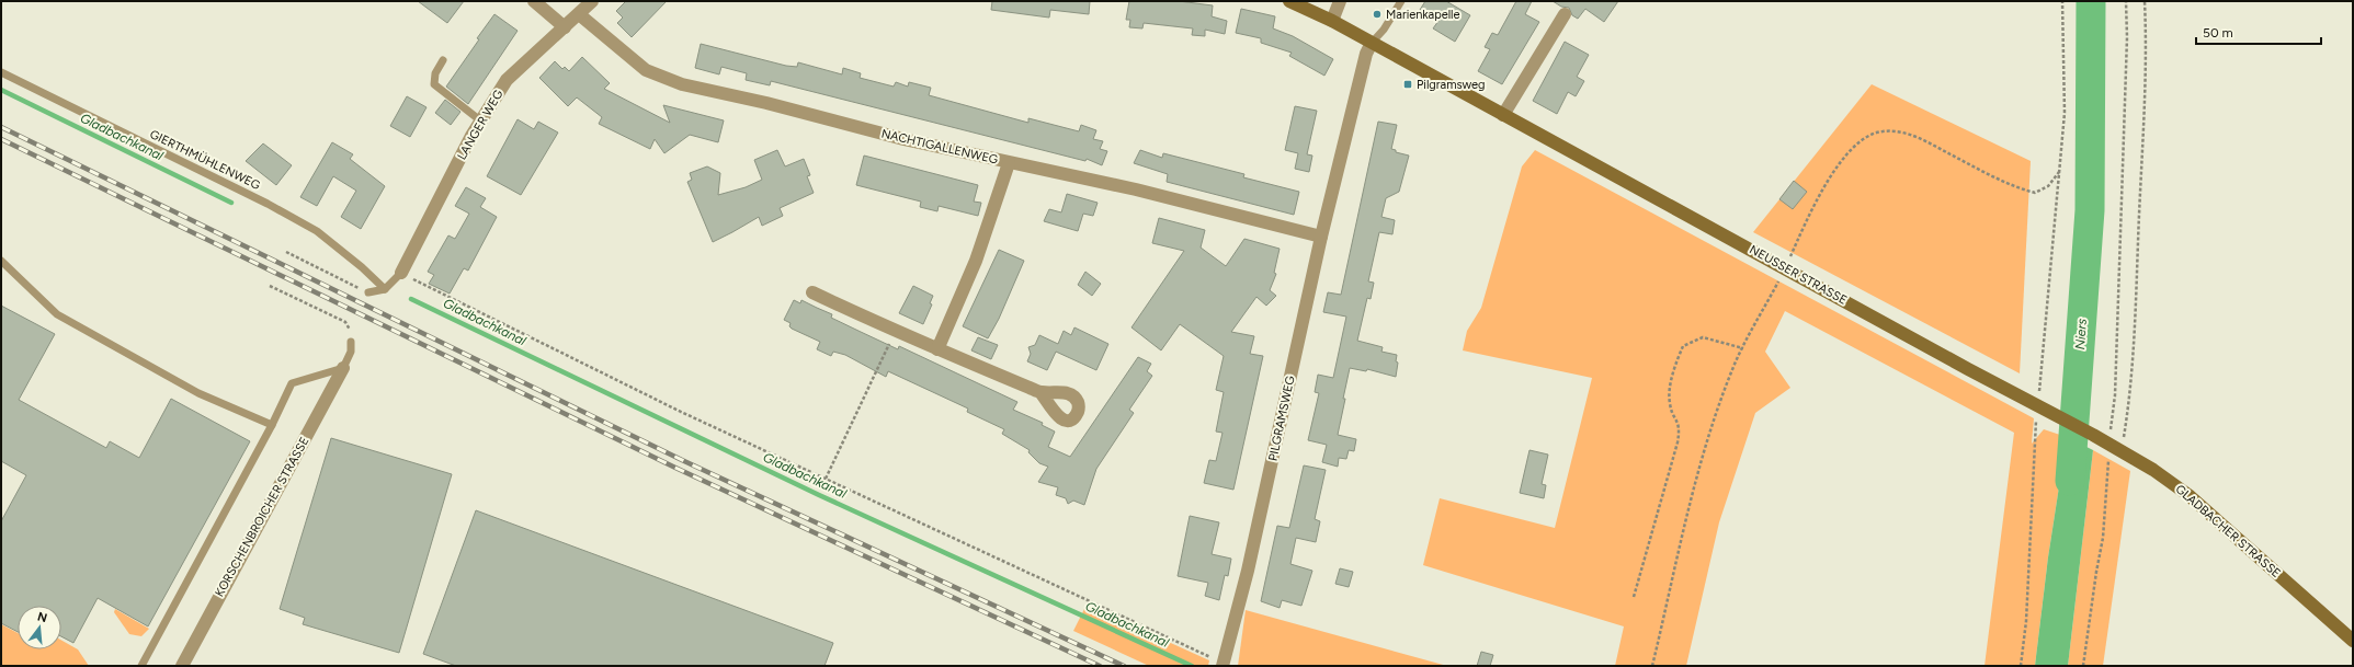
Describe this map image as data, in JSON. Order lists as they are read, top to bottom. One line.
{"streets":{"street":["LANGER WEG","NACHTIGALLENWEG","NEUSSER STRASSE","PILGRAMSWEG","KORSCHENBROICHER STRASSE","GLADBACHER STRASSE"],"lane":["GIERTHMÜHLENWEG"]},"crossings":[["LANGER WEG","NACHTIGALLENWEG"],["NACHTIGALLENWEG","PILGRAMSWEG"],["NEUSSER STRASSE","PILGRAMSWEG"],["NEUSSER STRASSE","GLADBACHER STRASSE"]],"water":["Gladbachkanal","Niers"],"places":{"other":["Marienkapelle"],"transit":["Pilgramsweg"]},"scale_bar":"50 m","north":"top"}
